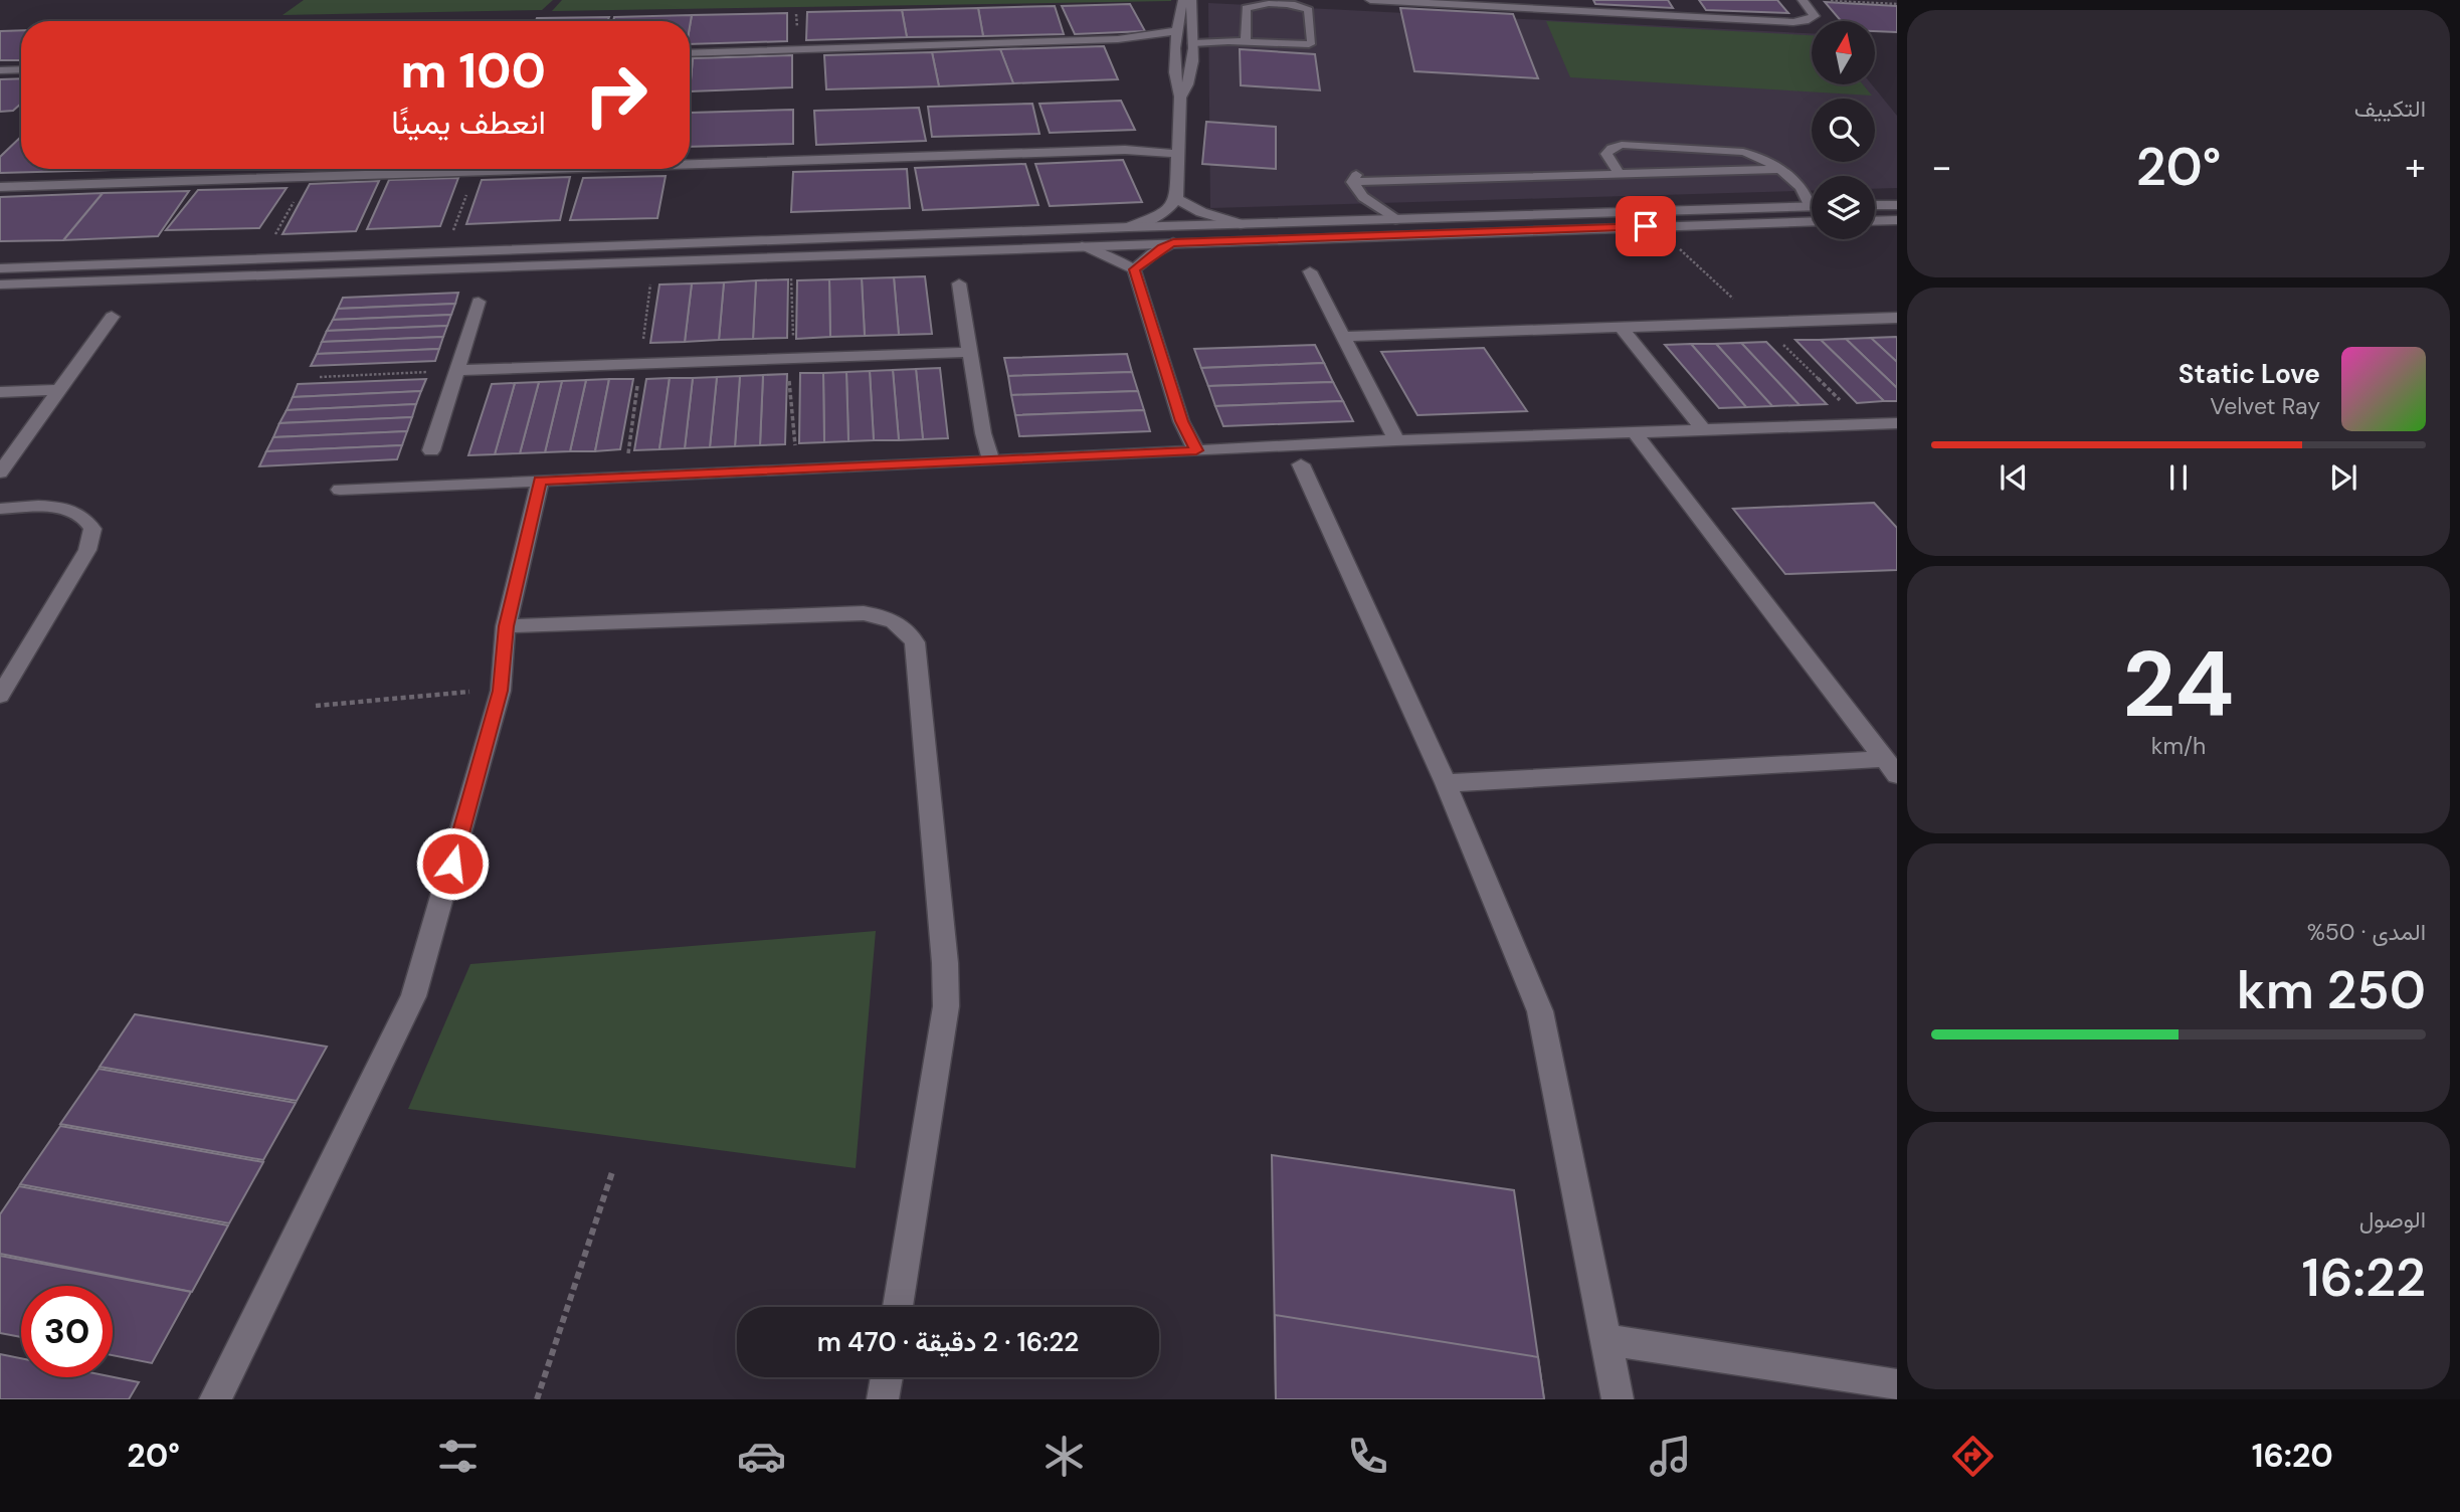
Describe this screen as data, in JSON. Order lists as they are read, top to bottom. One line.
{"north":"top","page":{"tile":["التكييف",["24","km/h"],["المدى · 50%","250 km"],["الوصول","16:22"]],"turn":["100 m","انعطف يمينًا"],"heat":["−","20°","+"],"song":["Static Love","Velvet Ray"],"limit":"30","trip":"16:22 · 2 دقيقة · 470 m","tabs":["16:20","20°"]}}
